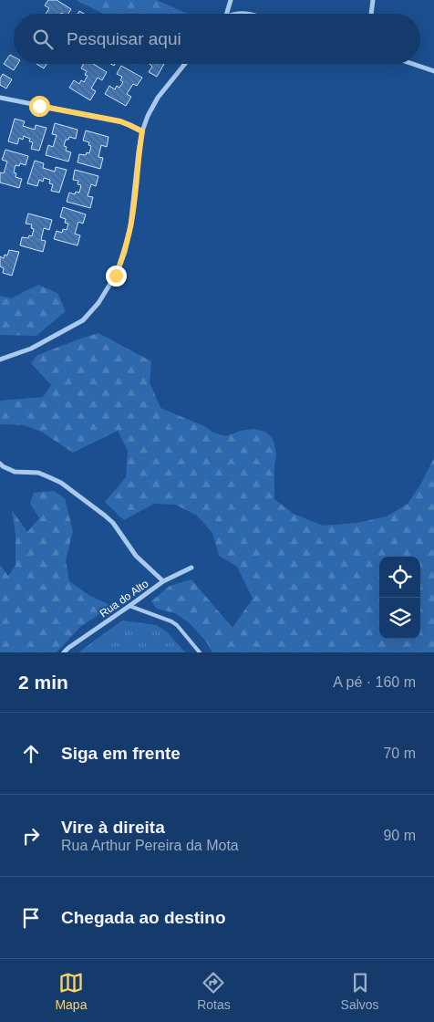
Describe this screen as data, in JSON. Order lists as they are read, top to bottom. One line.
{"streets":{"street":["Rua do Alto"]},"page":{"search":"Pesquisar aqui","heading":["2 min","A pé · 160 m"],"list":[["Siga em frente","70 m"],["Vire à direita","Rua Arthur Pereira da Mota","90 m"],"Chegada ao destino"],"nav":["Mapa","Rotas","Salvos"]}}
